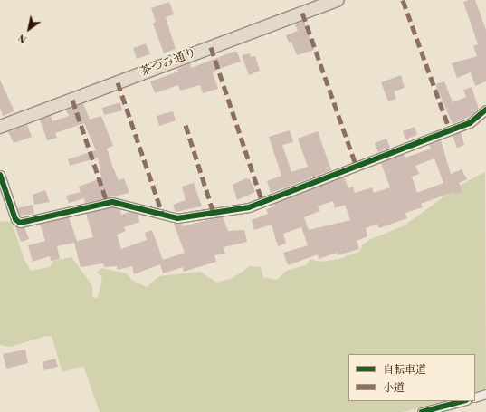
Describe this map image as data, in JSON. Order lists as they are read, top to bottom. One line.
{"streets":{"main road":["茶つみ通り"]},"legend":["自転車道","小道"],"north":"bottom left"}
